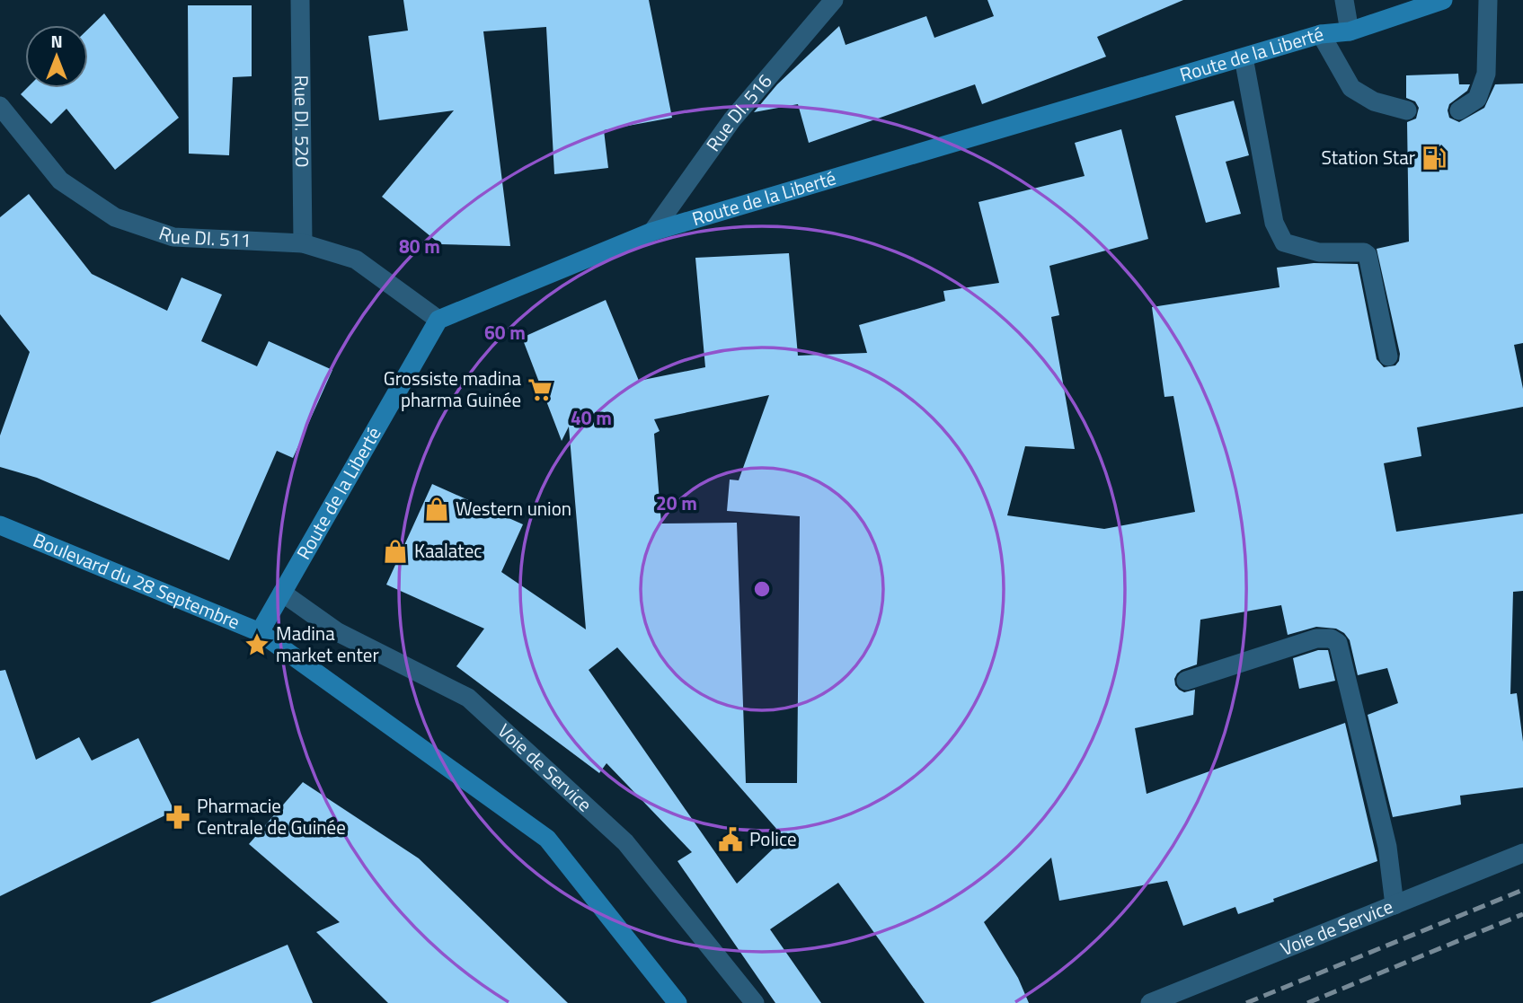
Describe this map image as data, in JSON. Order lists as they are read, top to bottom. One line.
{"streets":{"main road":["Route de la Liberté","Boulevard du 28 Septembre"],"street":["Rue DI. 516","Rue DI. 520","Rue DI. 511","Voie de Service"]},"crossings":[["Route de la Liberté","Rue DI. 516"],["Route de la Liberté","Rue DI. 511"],["Route de la Liberté","Boulevard du 28 Septembre"],["Route de la Liberté","Voie de Service"],["Rue DI. 520","Rue DI. 511"]],"places":{"fuel station":["Station Star"],"supermarket":["Grossiste madina pharma Guinée"],"shop":["Western union","Kaalatec"],"place":["Madina market enter"],"pharmacy":["Pharmacie Centrale de Guinée"],"public building":["Police"]},"north":"top","rings":["80 m","60 m","40 m","20 m"]}
